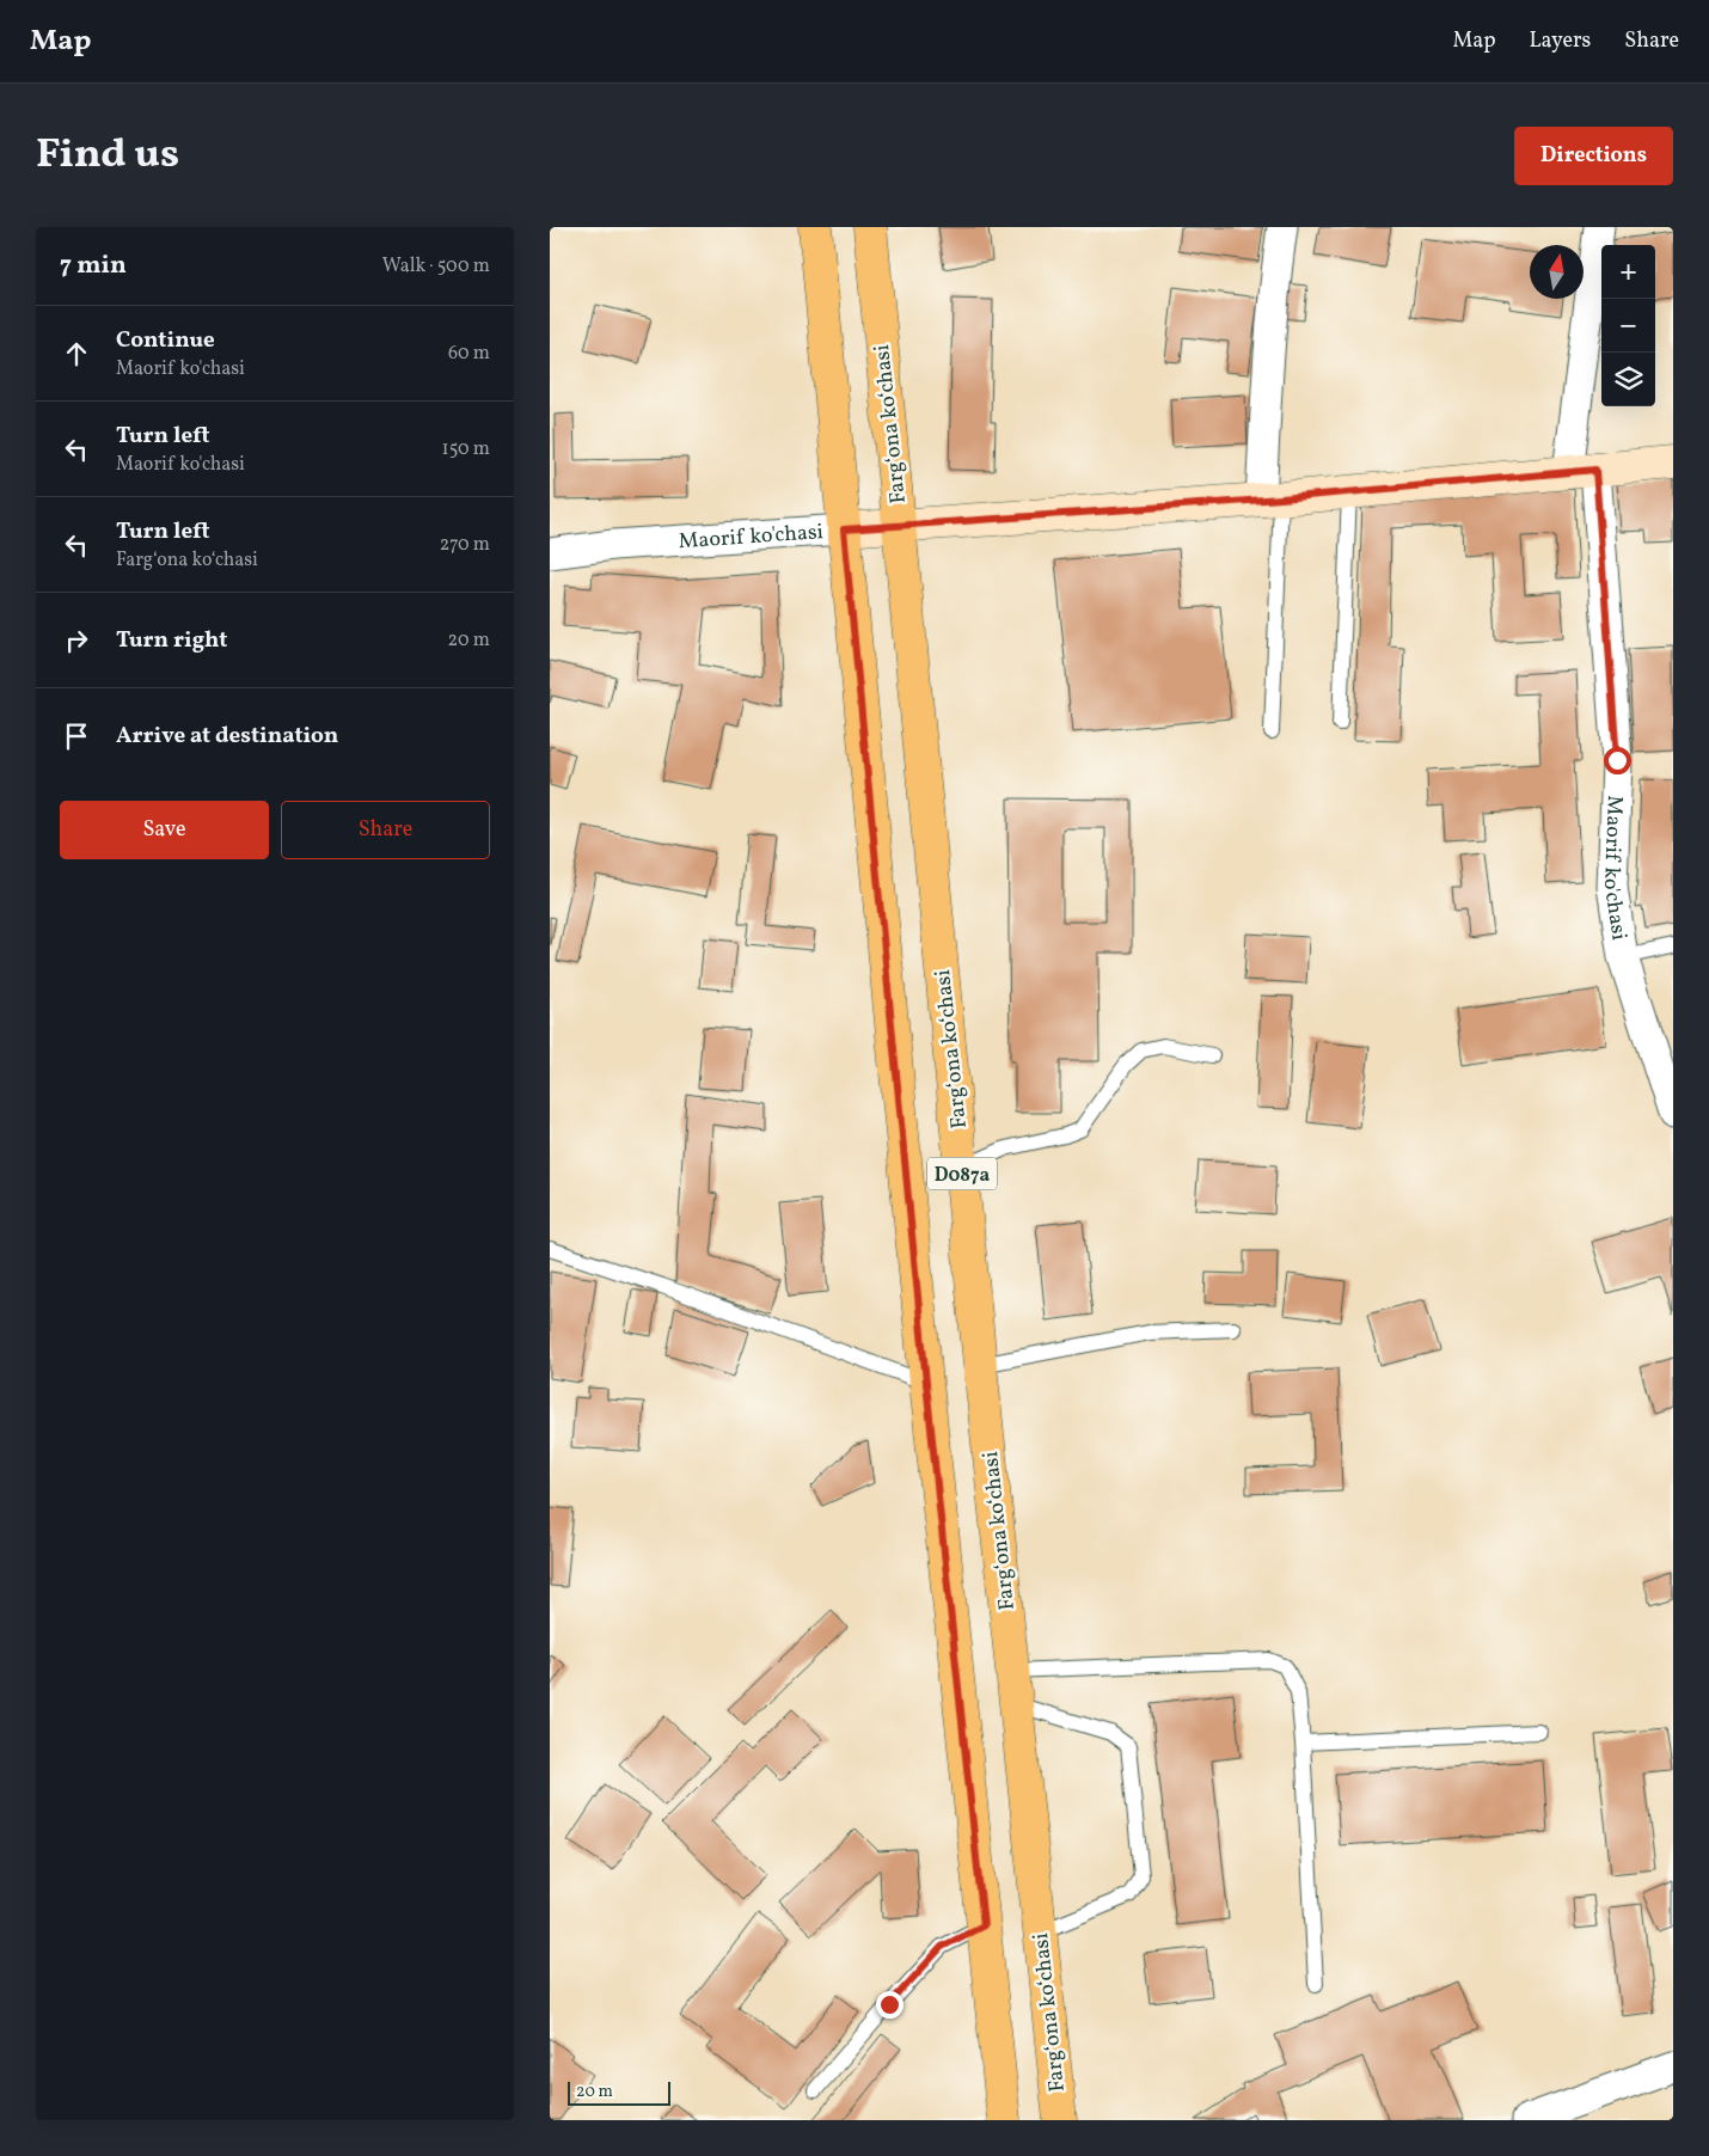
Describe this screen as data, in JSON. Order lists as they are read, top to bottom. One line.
{"streets":{"main road":["Fargʻona koʻchasi","D087a"],"street":["Maorif ko'chasi"]},"crossings":[["Fargʻona koʻchasi","Maorif ko'chasi"],["Maorif ko'chasi","D087a"]],"scale_bar":"20 m","north":"top","page":{"header":"Map","nav":["Map","Layers","Share"],"title":"Find us","buttons":["Directions",["Save","Share"]],"heading":["7 min","Walk · 500 m"],"map_buttons":["+","−"],"list":[["Continue","Maorif ko'chasi","60 m"],["Turn left","Maorif ko'chasi","150 m"],["Turn left","Fargʻona koʻchasi","270 m"],["Turn right","20 m"],"Arrive at destination"],"scale":"20 m"}}
